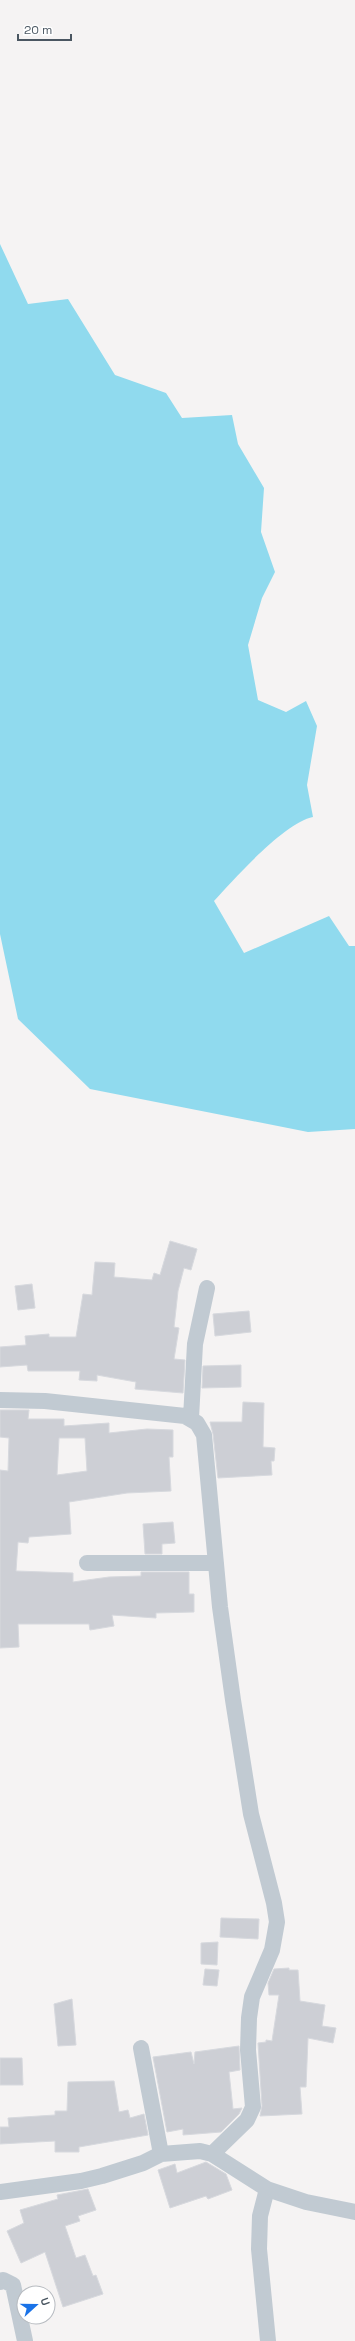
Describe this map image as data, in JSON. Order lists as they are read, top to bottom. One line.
{"scale_bar":"20 m","north":"right"}
